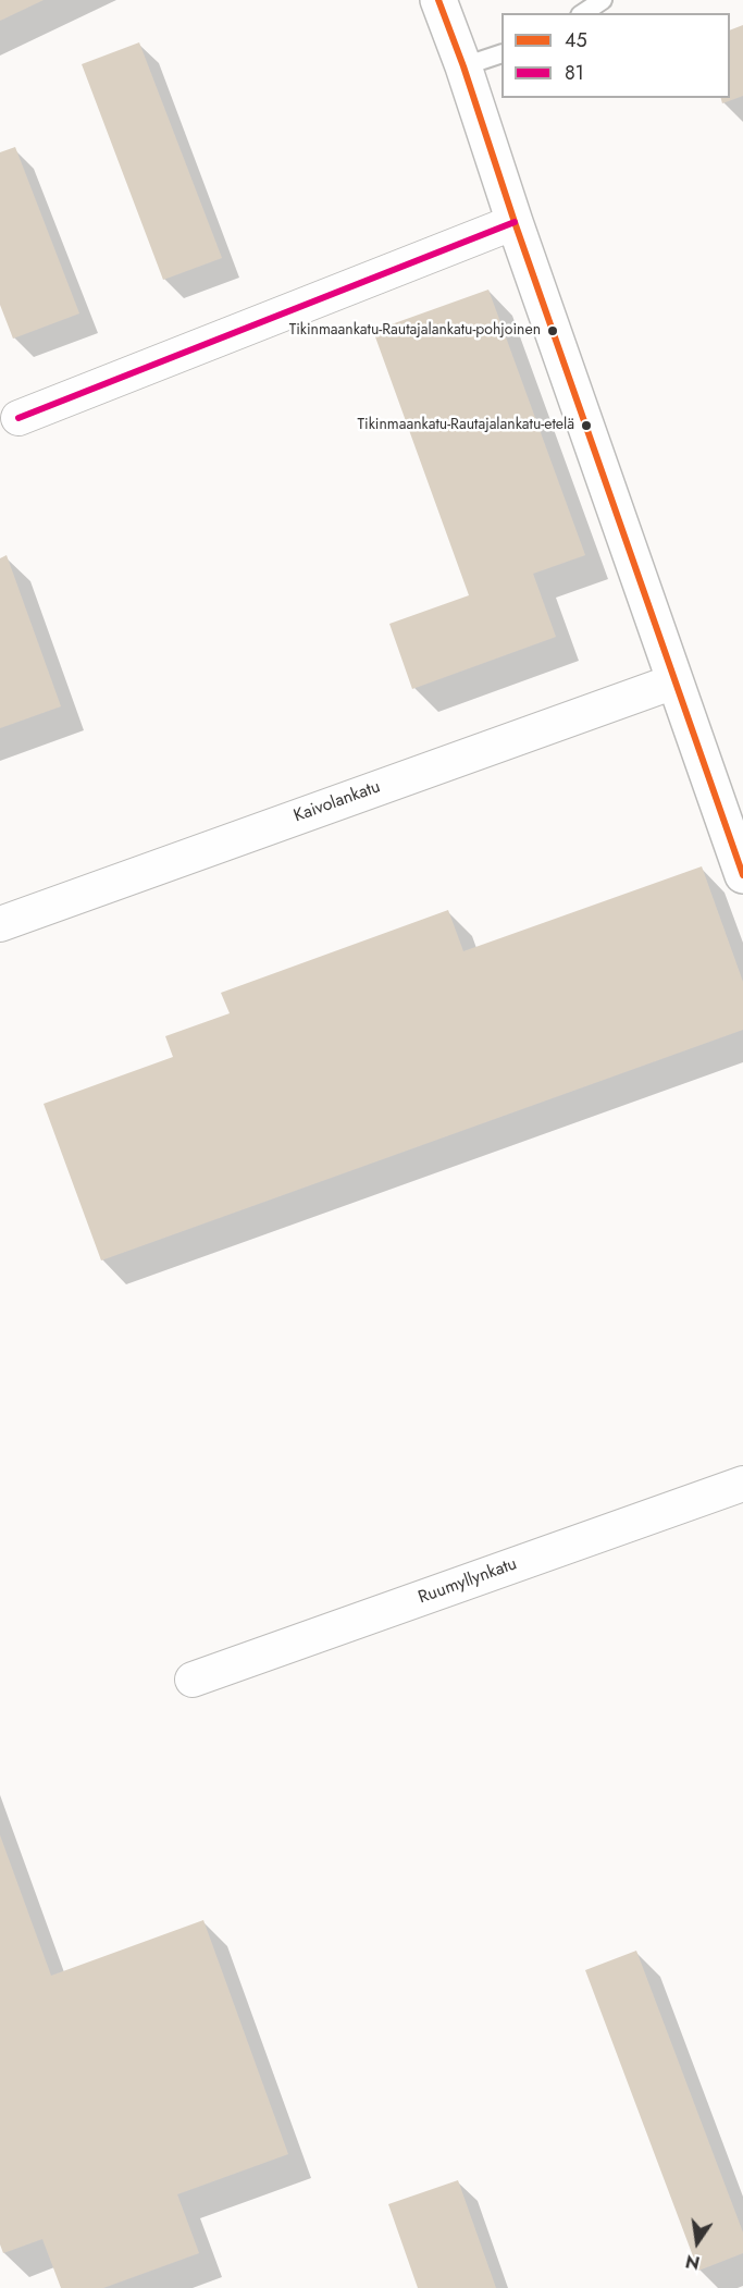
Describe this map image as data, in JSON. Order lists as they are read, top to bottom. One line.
{"streets":{"street":["Kaivolankatu","Ruumyllynkatu"]},"places":["Tikinmaankatu-Rautajalankatu-pohjoinen","Tikinmaankatu-Rautajalankatu-etelä"],"lines":["transit line 45","transit line 81"],"legend":["45","81"],"north":"bottom"}
